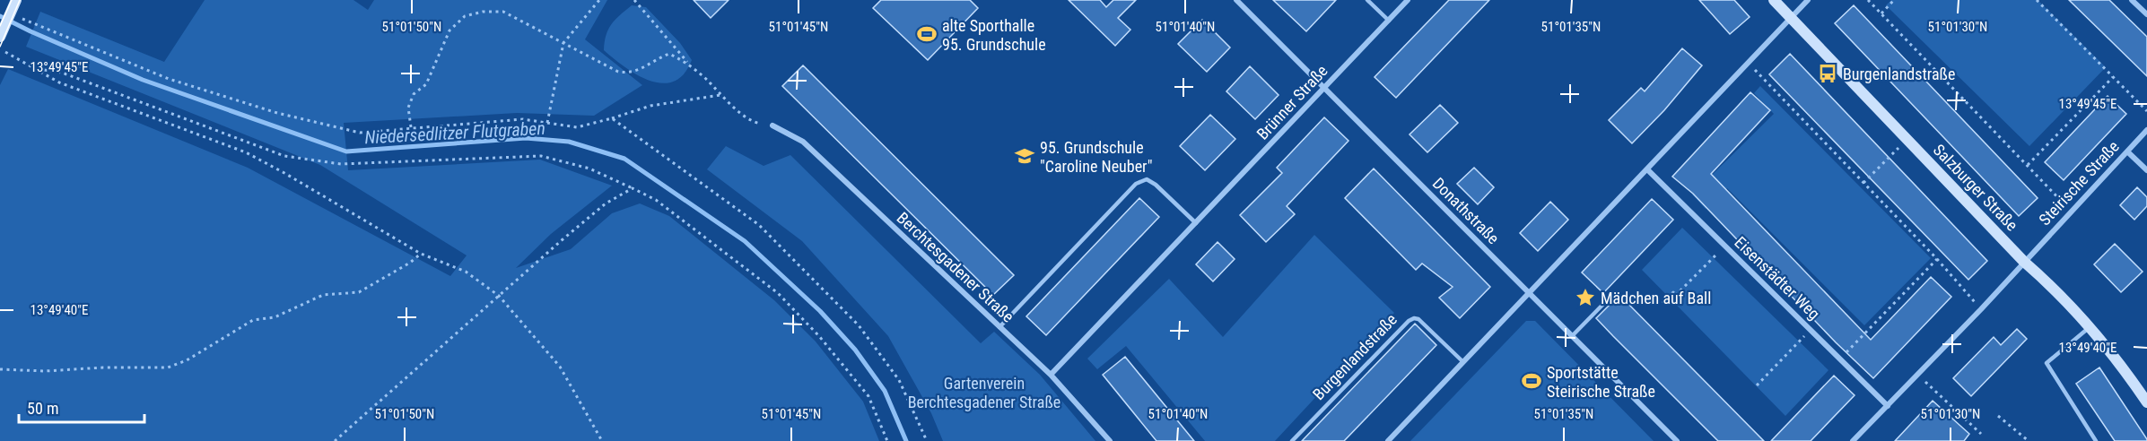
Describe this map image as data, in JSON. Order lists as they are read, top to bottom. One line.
{"streets":{"street":["Brünner Straße","Steirische Straße","Salzburger Straße","Donathstraße","Berchtesgadener Straße","Eisenstädter Weg"],"lane":["Burgenlandstraße"]},"crossings":[["Brünner Straße","Donathstraße"],["Brünner Straße","Berchtesgadener Straße"],["Steirische Straße","Salzburger Straße"],["Steirische Straße","Eisenstädter Weg"]],"water":["Niedersedlitzer Flutgraben"],"parks":["Gartenverein Berchtesgadener Straße"],"places":{"sports":["alte Sporthalle 95. Grundschule","Sportstätte Steirische Straße"],"bus stop":["Burgenlandstraße"],"school or university":["95. Grundschule \"Caroline Neuber\""],"place":["Mädchen auf Ball"]},"scale_bar":"50 m","coordinates":["51°01'50\"N","51°01'45\"N","51°01'40\"N","51°01'35\"N","51°01'30\"N","13°49'45\"E","13°49'40\"E"]}
